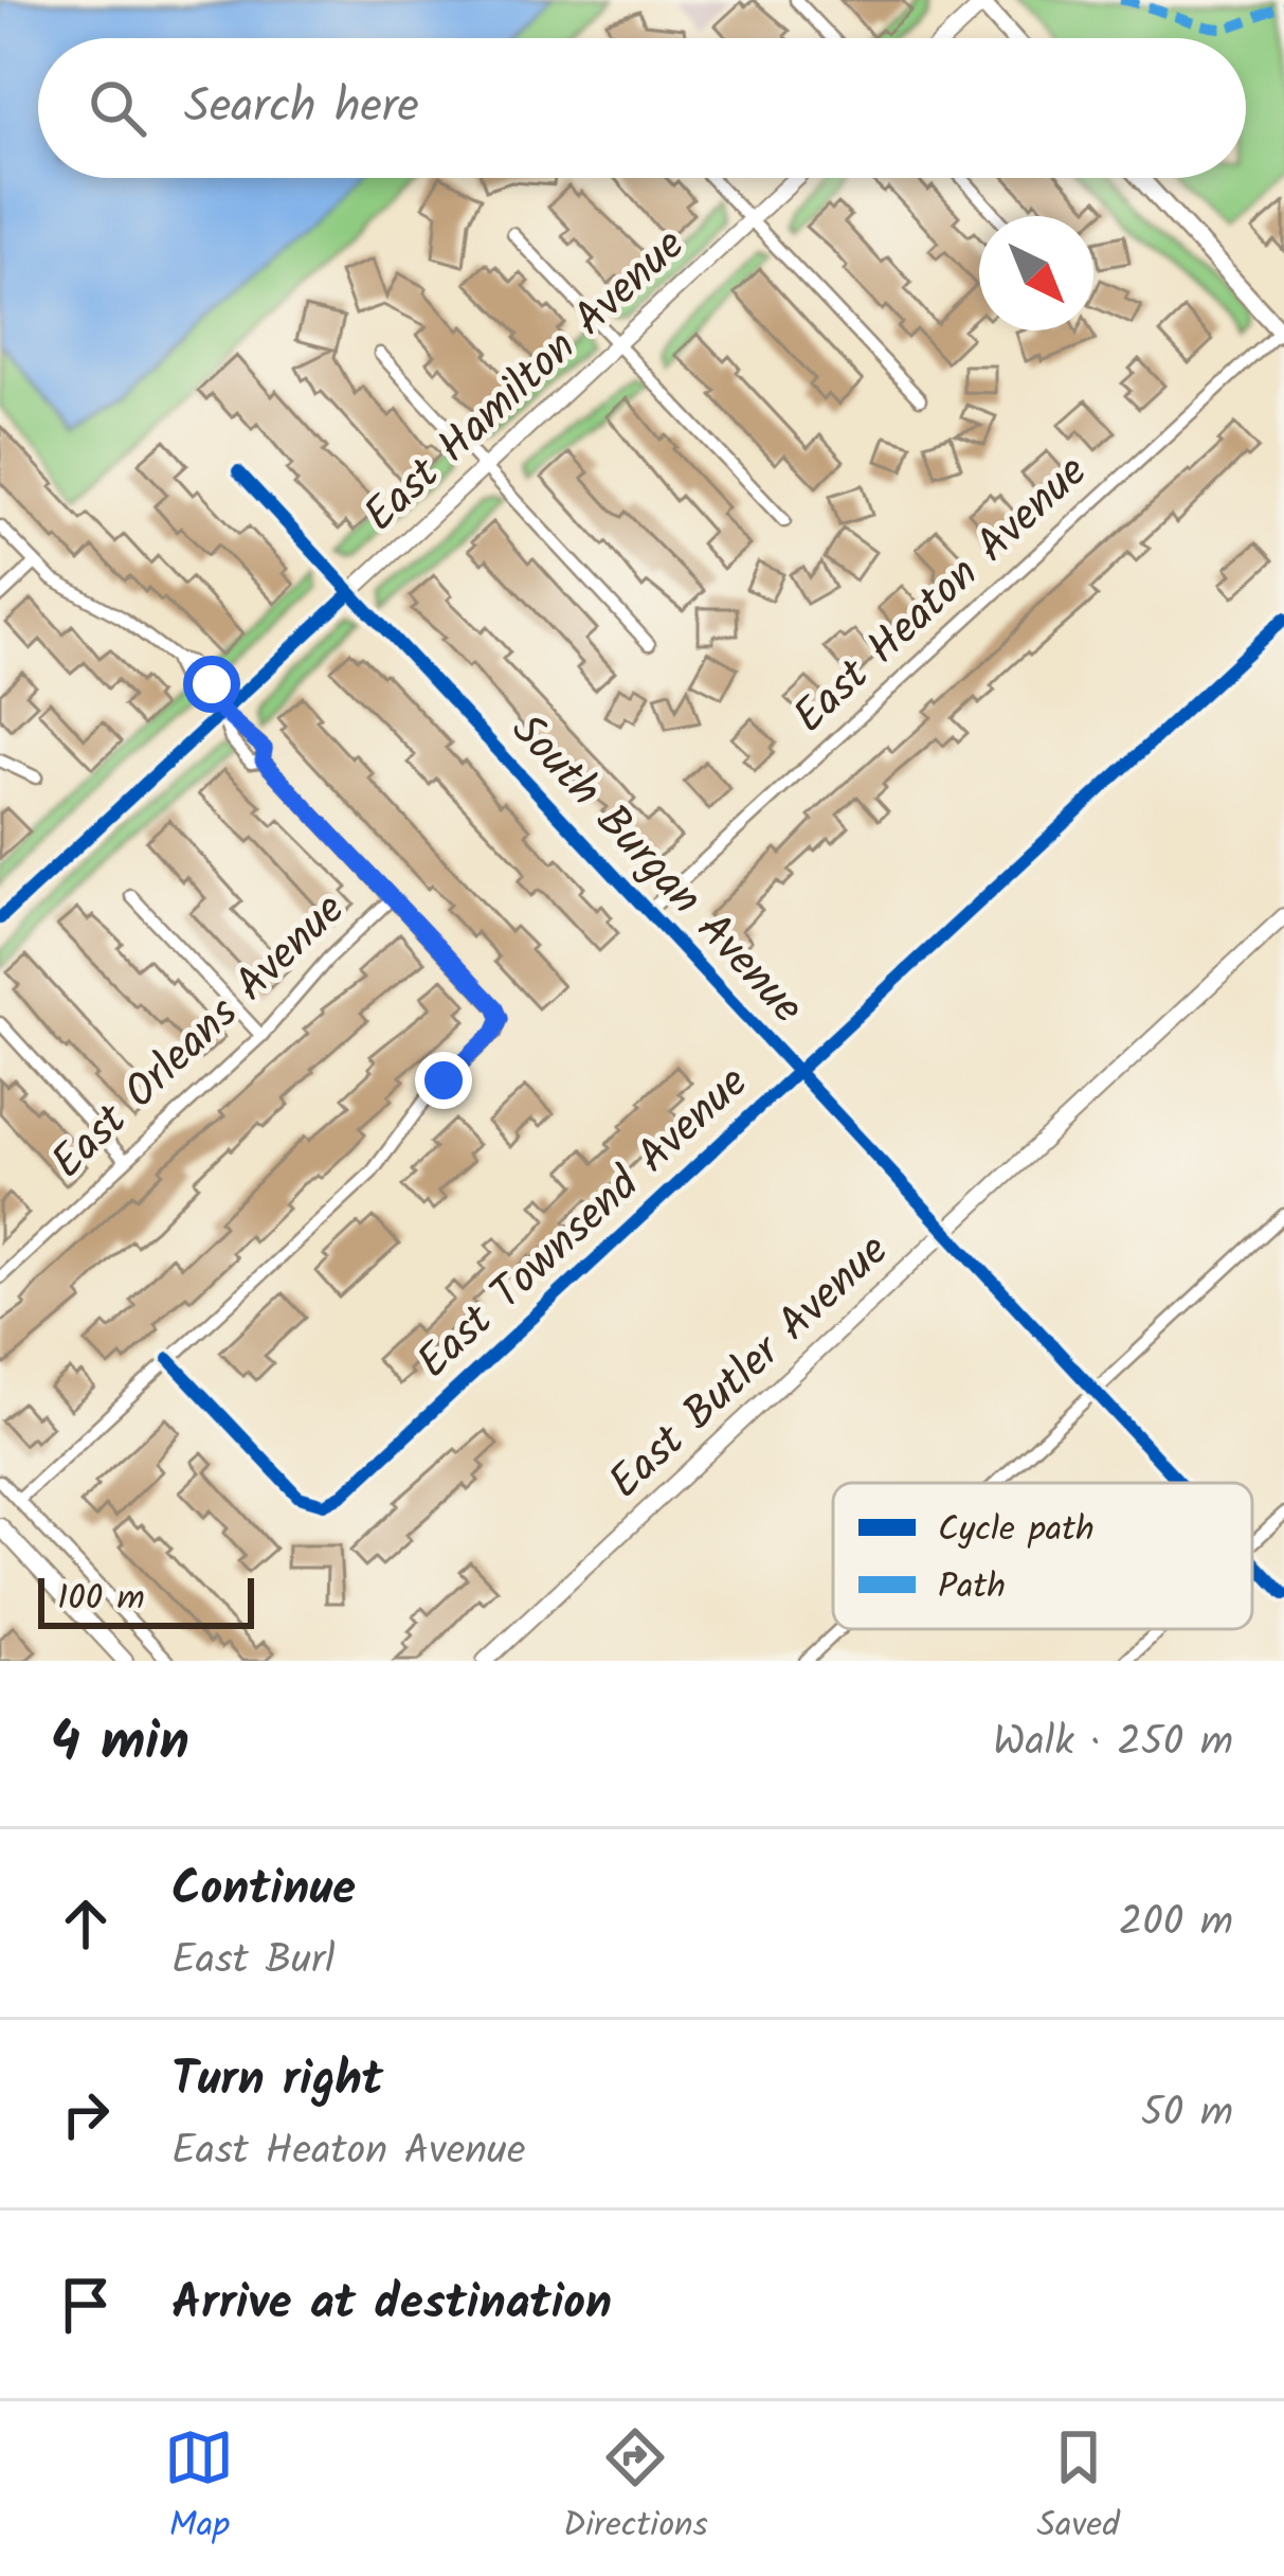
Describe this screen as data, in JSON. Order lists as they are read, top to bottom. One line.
{"streets":{"street":["East Hamilton Avenue","East Heaton Avenue","South Burgan Avenue","East Orleans Avenue","East Townsend Avenue","East Butler Avenue"]},"crossings":[["East Hamilton Avenue","South Burgan Avenue"],["East Heaton Avenue","South Burgan Avenue"],["South Burgan Avenue","East Townsend Avenue"],["South Burgan Avenue","East Butler Avenue"]],"legend":["Cycle path","Path"],"scale_bar":"100 m","north":"bottom right","page":{"search":"Search here","scale":"100 m","heading":["4 min","Walk · 250 m"],"list":[["Continue","East Burl","200 m"],["Turn right","East Heaton Avenue","50 m"],"Arrive at destination"],"nav":["Map","Directions","Saved"]}}
